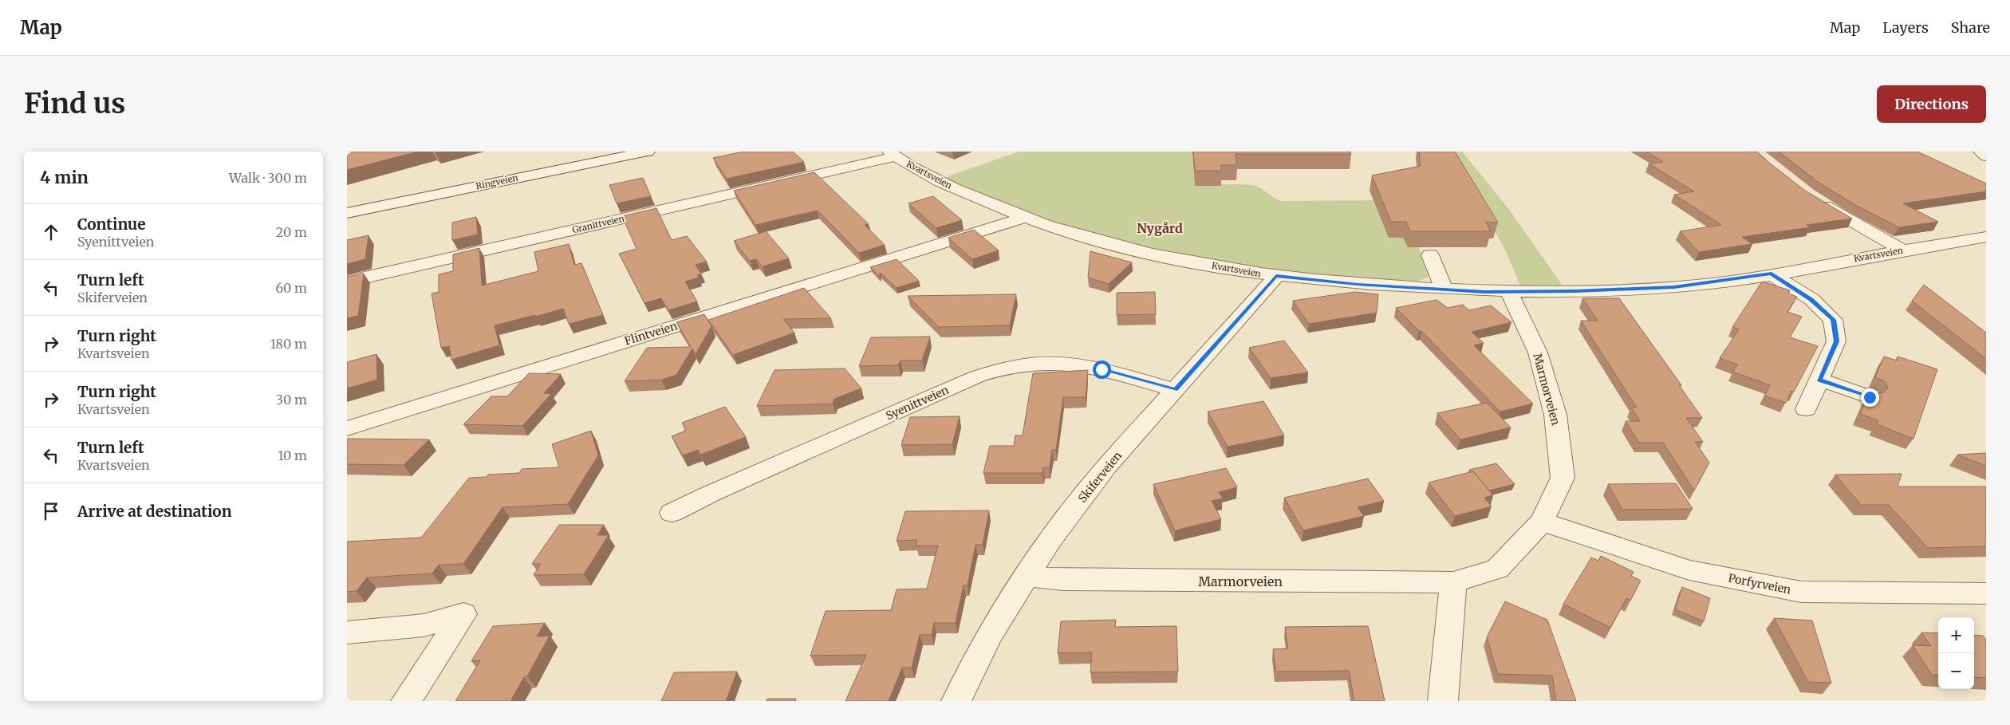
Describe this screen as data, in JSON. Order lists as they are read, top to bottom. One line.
{"streets":{"street":["Kvartsveien","Ringveien","Granittveien","Flintveien","Marmorveien","Syenittveien","Skiferveien","Porfyrveien"]},"crossings":[["Kvartsveien","Granittveien"],["Kvartsveien","Flintveien"],["Kvartsveien","Marmorveien"],["Kvartsveien","Skiferveien"],["Marmorveien","Skiferveien"],["Marmorveien","Porfyrveien"],["Syenittveien","Skiferveien"]],"districts":["Nygård"],"page":{"header":"Map","nav":["Map","Layers","Share"],"buttons":"Directions","title":"Find us","heading":["4 min","Walk · 300 m"],"list":[["Continue","Syenittveien","20 m"],["Turn left","Skiferveien","60 m"],["Turn right","Kvartsveien","180 m"],["Turn right","Kvartsveien","30 m"],["Turn left","Kvartsveien","10 m"],"Arrive at destination"],"map_buttons":["+","−"]}}
